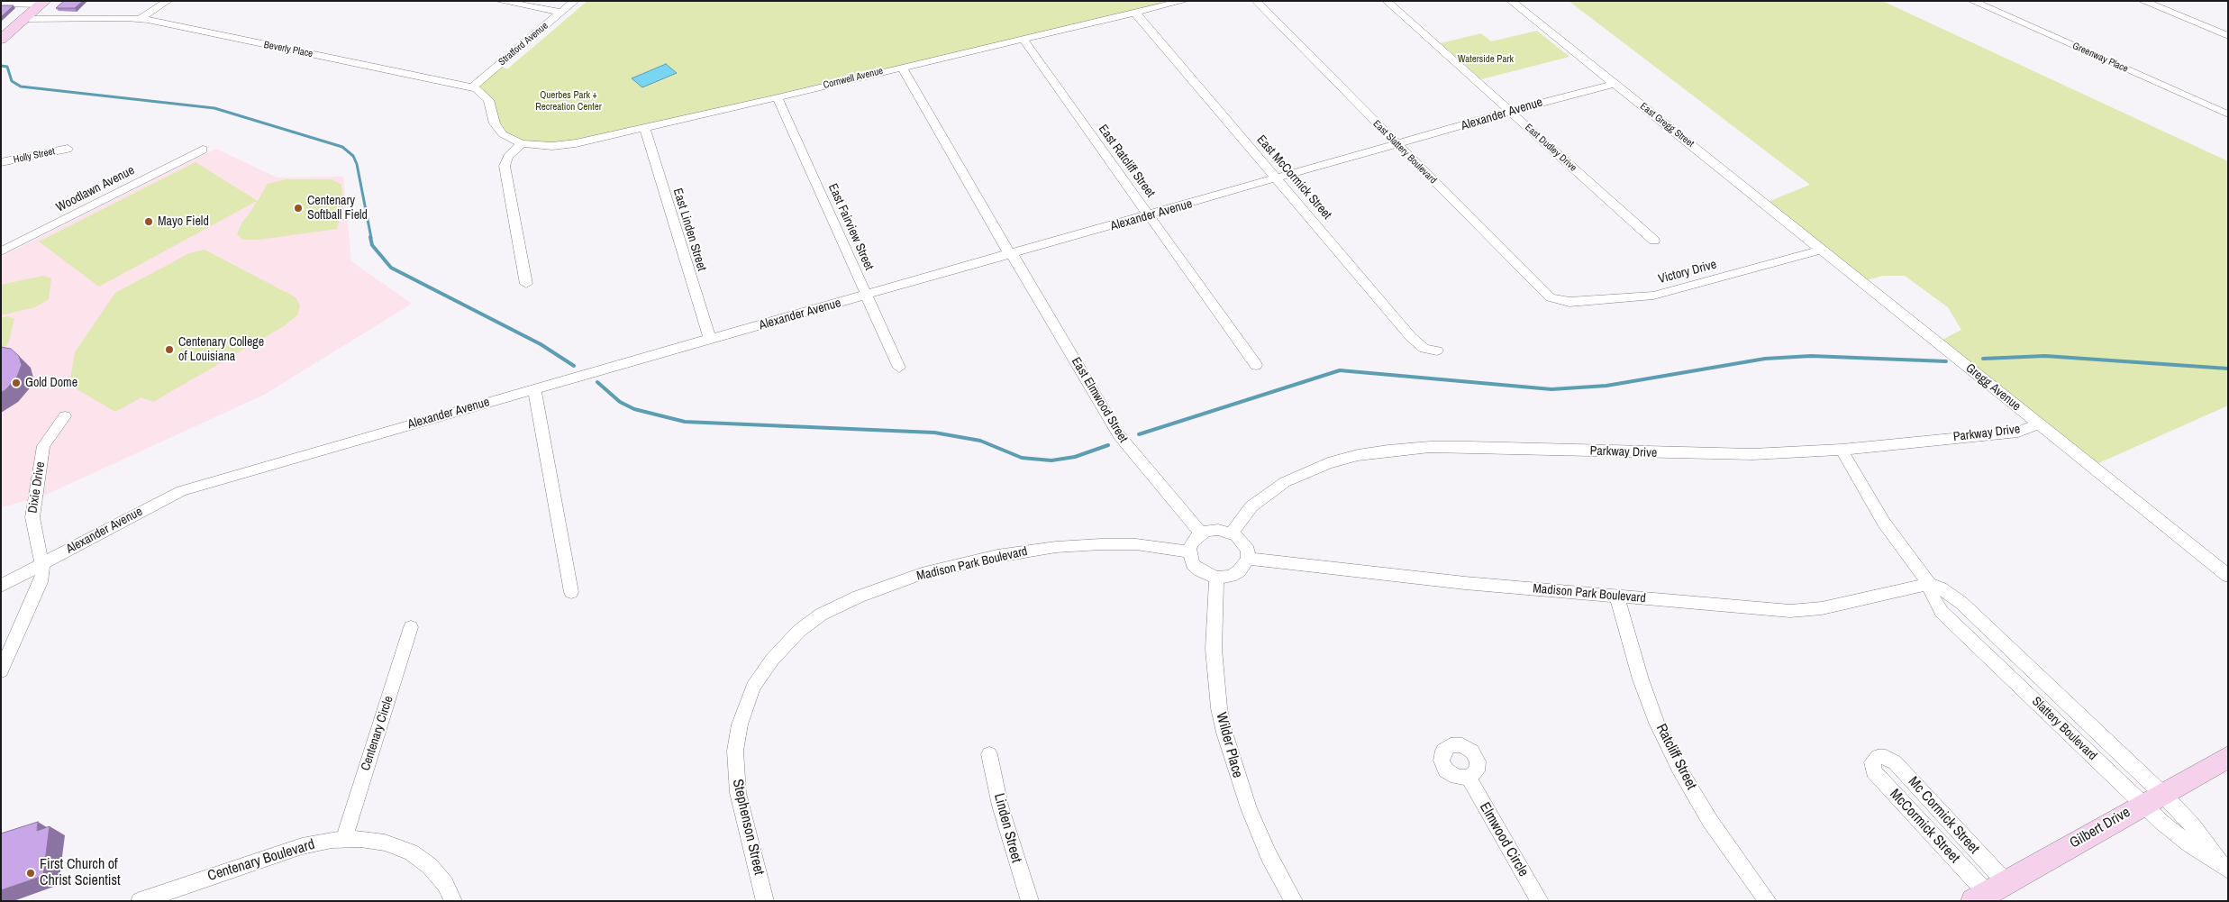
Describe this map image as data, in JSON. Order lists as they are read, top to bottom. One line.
{"streets":{"street":["Stratford Avenue","Beverly Place","Greenway Place","Cornwell Avenue","Alexander Avenue","East Gregg Street","East Dudley Drive","East Slattery Boulevard","Holly Street","East Ratcliff Street","East McCormick Street","Woodlawn Avenue","East Fairview Street","East Linden Street","Victory Drive","Gregg Avenue","East Elmwood Street","Parkway Drive","Dixie Drive","Madison Park Boulevard","Slattery Boulevard","Centenary Circle","Wilder Place","Ratcliff Street","McCormick Street","Stephenson Street","Linden Street","Gilbert Drive","Elmwood Circle","Centenary Boulevard"]},"crossings":[["Stratford Avenue","Beverly Place"],["Beverly Place","Cornwell Avenue"],["Cornwell Avenue","East Ratcliff Street"],["Cornwell Avenue","East McCormick Street"],["Cornwell Avenue","East Fairview Street"],["Cornwell Avenue","East Linden Street"],["Cornwell Avenue","East Elmwood Street"],["Alexander Avenue","East Gregg Street"],["Alexander Avenue","East Dudley Drive"],["Alexander Avenue","East Slattery Boulevard"],["Alexander Avenue","East Ratcliff Street"],["Alexander Avenue","East McCormick Street"],["Alexander Avenue","East Fairview Street"],["Alexander Avenue","East Linden Street"],["Alexander Avenue","East Elmwood Street"],["Alexander Avenue","Dixie Drive"],["East Gregg Street","Victory Drive"],["East Gregg Street","Gregg Avenue"],["East Slattery Boulevard","Victory Drive"],["Victory Drive","Gregg Avenue"],["Gregg Avenue","Parkway Drive"],["East Elmwood Street","Parkway Drive"],["East Elmwood Street","Madison Park Boulevard"],["East Elmwood Street","Wilder Place"],["Parkway Drive","Madison Park Boulevard"],["Parkway Drive","Slattery Boulevard"],["Parkway Drive","Wilder Place"],["Madison Park Boulevard","Slattery Boulevard"],["Madison Park Boulevard","Wilder Place"],["Madison Park Boulevard","Ratcliff Street"],["Madison Park Boulevard","Stephenson Street"],["Slattery Boulevard","Gilbert Drive"],["Centenary Circle","Centenary Boulevard"],["McCormick Street","Gilbert Drive"]],"parks":["Waterside Park","Querbes Park + Recreation Center"],"places":["Centenary Softball Field","Mayo Field","Centenary College of Louisiana","Gold Dome","First Church of Christ Scientist"]}
